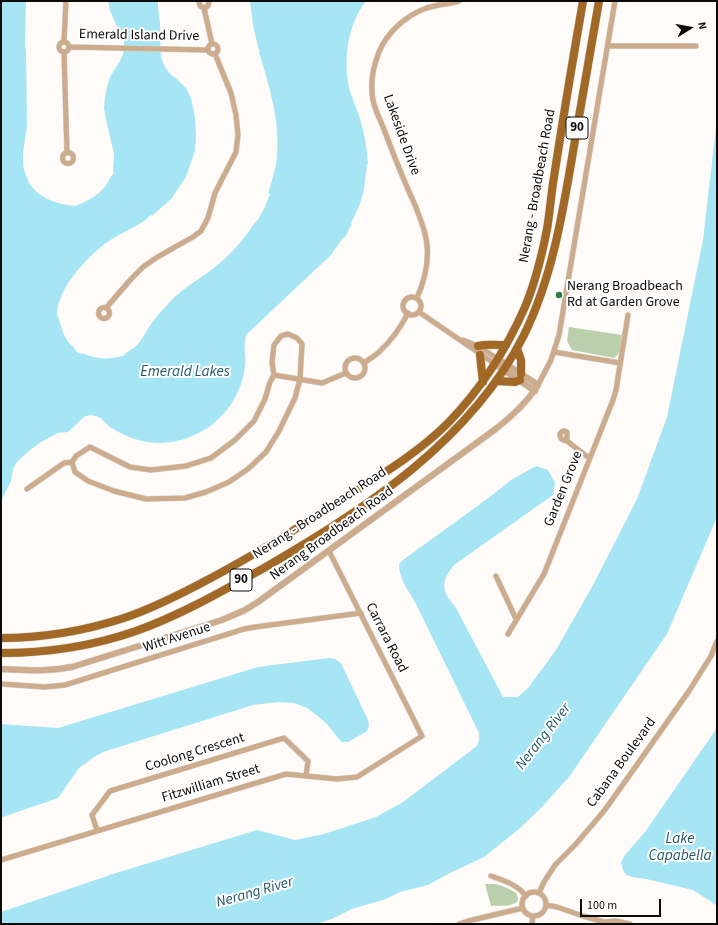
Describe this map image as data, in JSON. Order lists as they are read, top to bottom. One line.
{"streets":{"main road":["90","Nerang - Broadbeach Road"],"street":["Emerald Island Drive","Lakeside Drive","Garden Grove","Nerang Broadbeach Road","Witt Avenue","Carrara Road","Coolong Crescent","Cabana Boulevard","Fitzwilliam Street"]},"crossings":[["Nerang Broadbeach Road","Carrara Road"],["Witt Avenue","Carrara Road"],["Carrara Road","Fitzwilliam Street"],["Coolong Crescent","Fitzwilliam Street"]],"water":["Emerald Lakes","Nerang River","Lake Capabella"],"places":["Nerang Broadbeach Rd at Garden Grove"],"scale_bar":"100 m","north":"right"}
